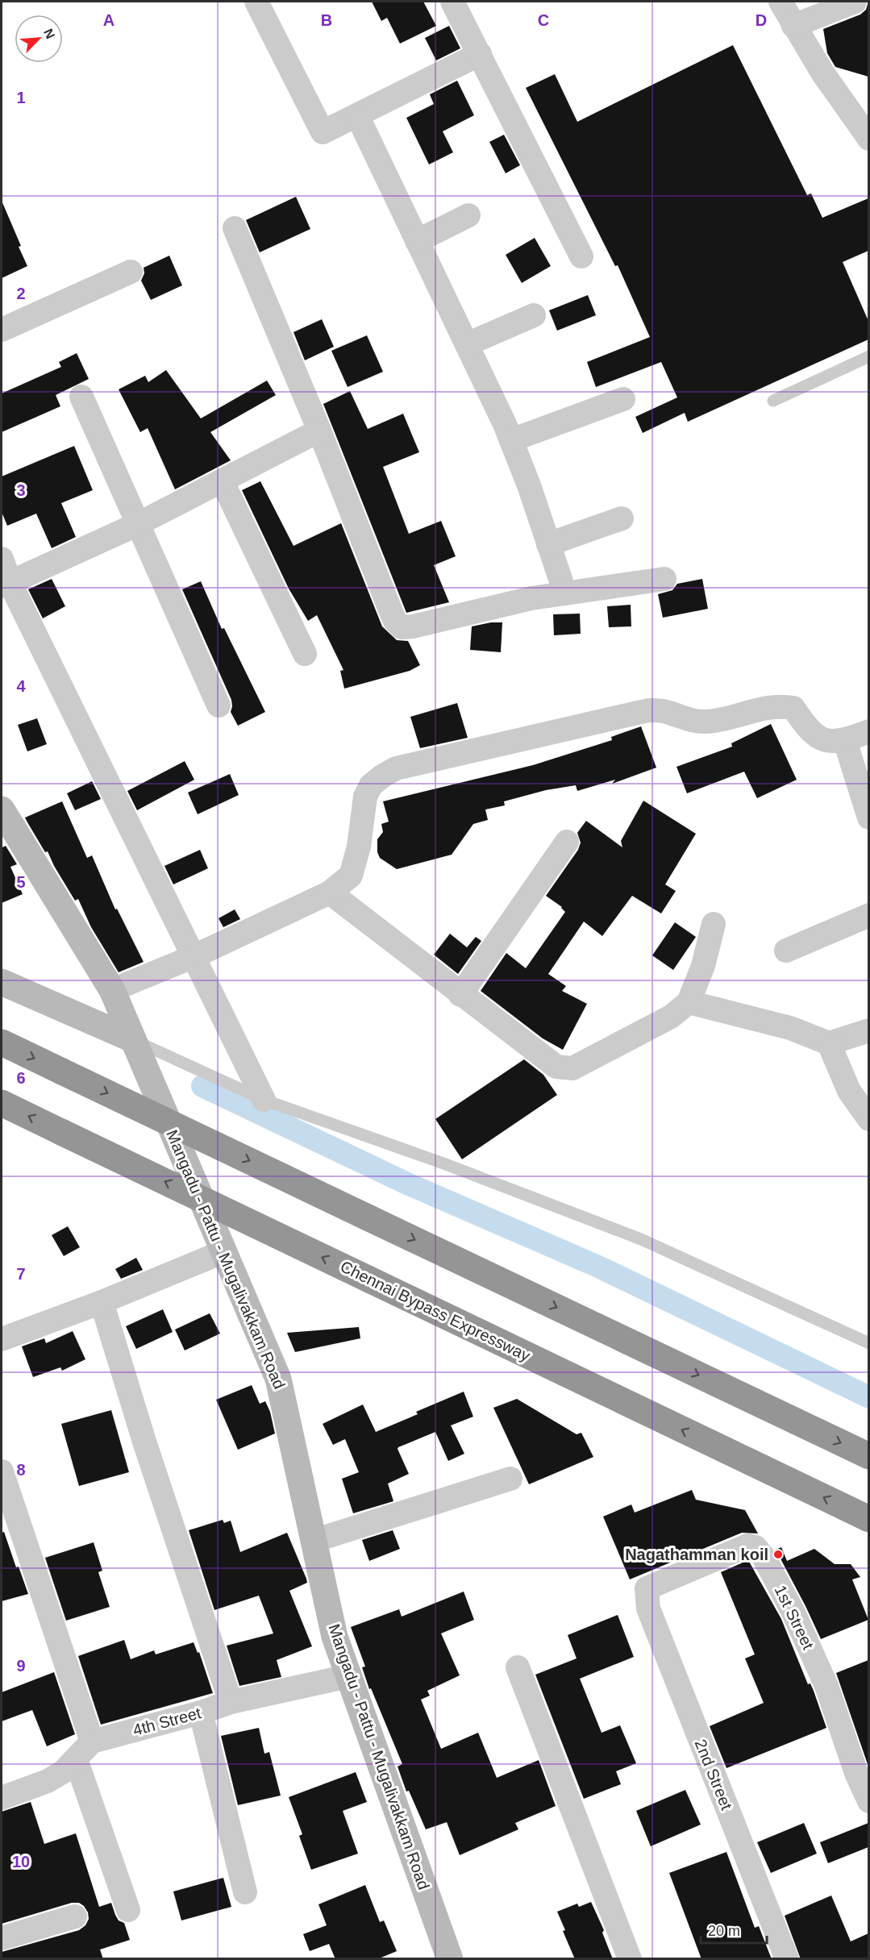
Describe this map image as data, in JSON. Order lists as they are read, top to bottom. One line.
{"streets":{"highway":["Chennai Bypass Expressway"],"street":["Mangadu - Pattu - Mugalivakkam Road","1st Street","4th Street","2nd Street"]},"crossings":[["Mangadu - Pattu - Mugalivakkam Road","4th Street"],["1st Street","2nd Street"]],"places":["Nagathamman koil"],"scale_bar":"20 m","north":"top right","grid":{"columns":["A","B","C","D"],"rows":["1","2","3","4","5","6","7","8","9","10"]}}
